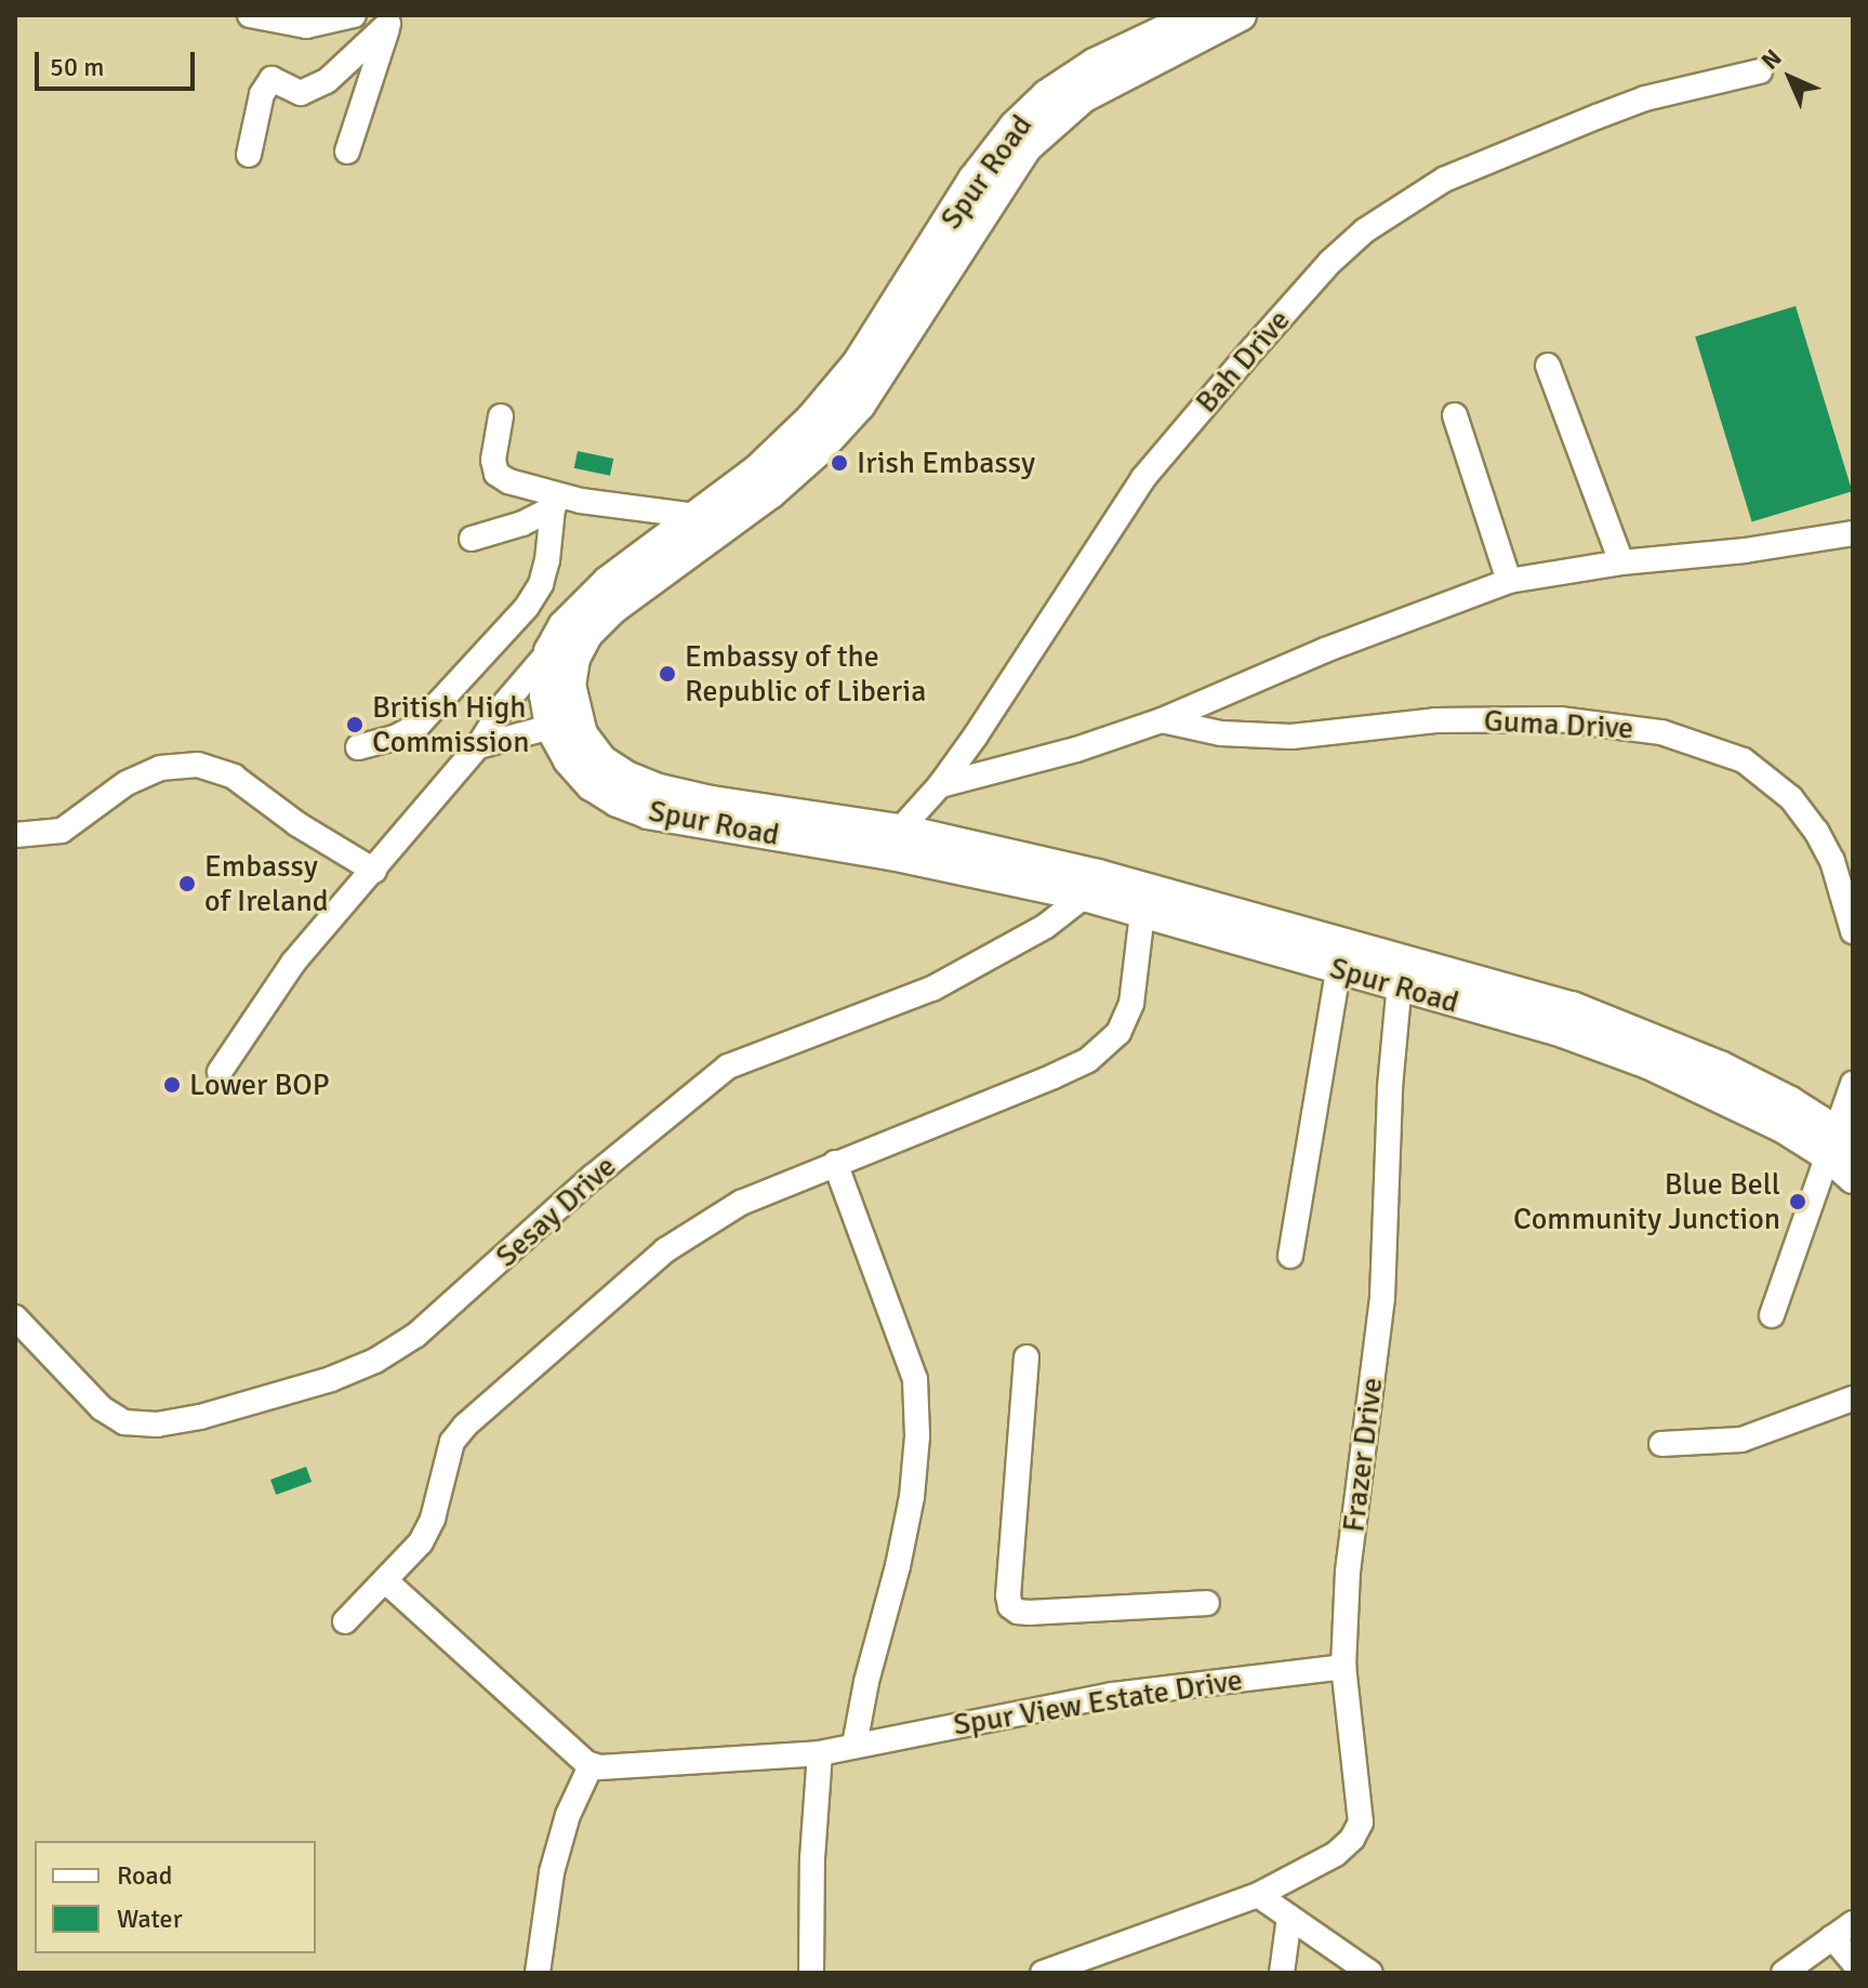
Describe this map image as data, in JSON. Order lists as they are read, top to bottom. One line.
{"streets":{"main road":["Spur Road"],"street":["Bah Drive","Guma Drive","Sesay Drive","Frazer Drive","Spur View Estate Drive"]},"crossings":[["Spur Road","Bah Drive"],["Spur Road","Sesay Drive"],["Spur Road","Frazer Drive"],["Frazer Drive","Spur View Estate Drive"]],"places":["Irish Embassy","Embassy of the Republic of Liberia","British High Commission","Embassy of Ireland","Lower BOP","Blue Bell Community Junction"],"legend":["Road","Water"],"scale_bar":"50 m","north":"top left"}
